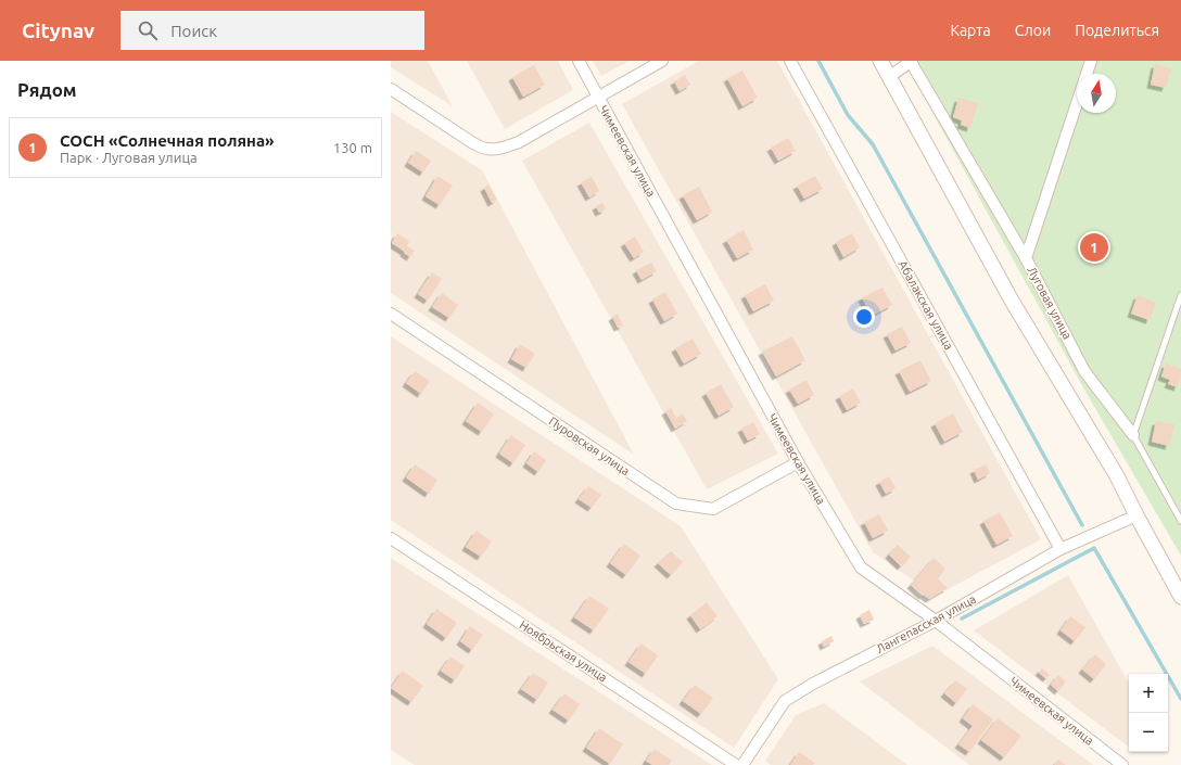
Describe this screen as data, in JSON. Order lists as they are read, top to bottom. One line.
{"streets":{"street":["Чимеевская улица","Луговая улица","Абалакская улица","Пуровская улица","Лангепасская улица","Ноябрьская улица"]},"crossings":[["Чимеевская улица","Пуровская улица"],["Чимеевская улица","Лангепасская улица"],["Абалакская улица","Лангепасская улица"]],"north":"top","page":{"header":"Citynav","search":"Поиск","nav":["Карта","Слои","Поделиться"],"heading":"Рядом","list":[{"mark":"1","name":"СОСН «Солнечная поляна»","note":"Парк · Луговая улица","value":"130 m"}],"pins":"1","map_buttons":["+","−"]}}
